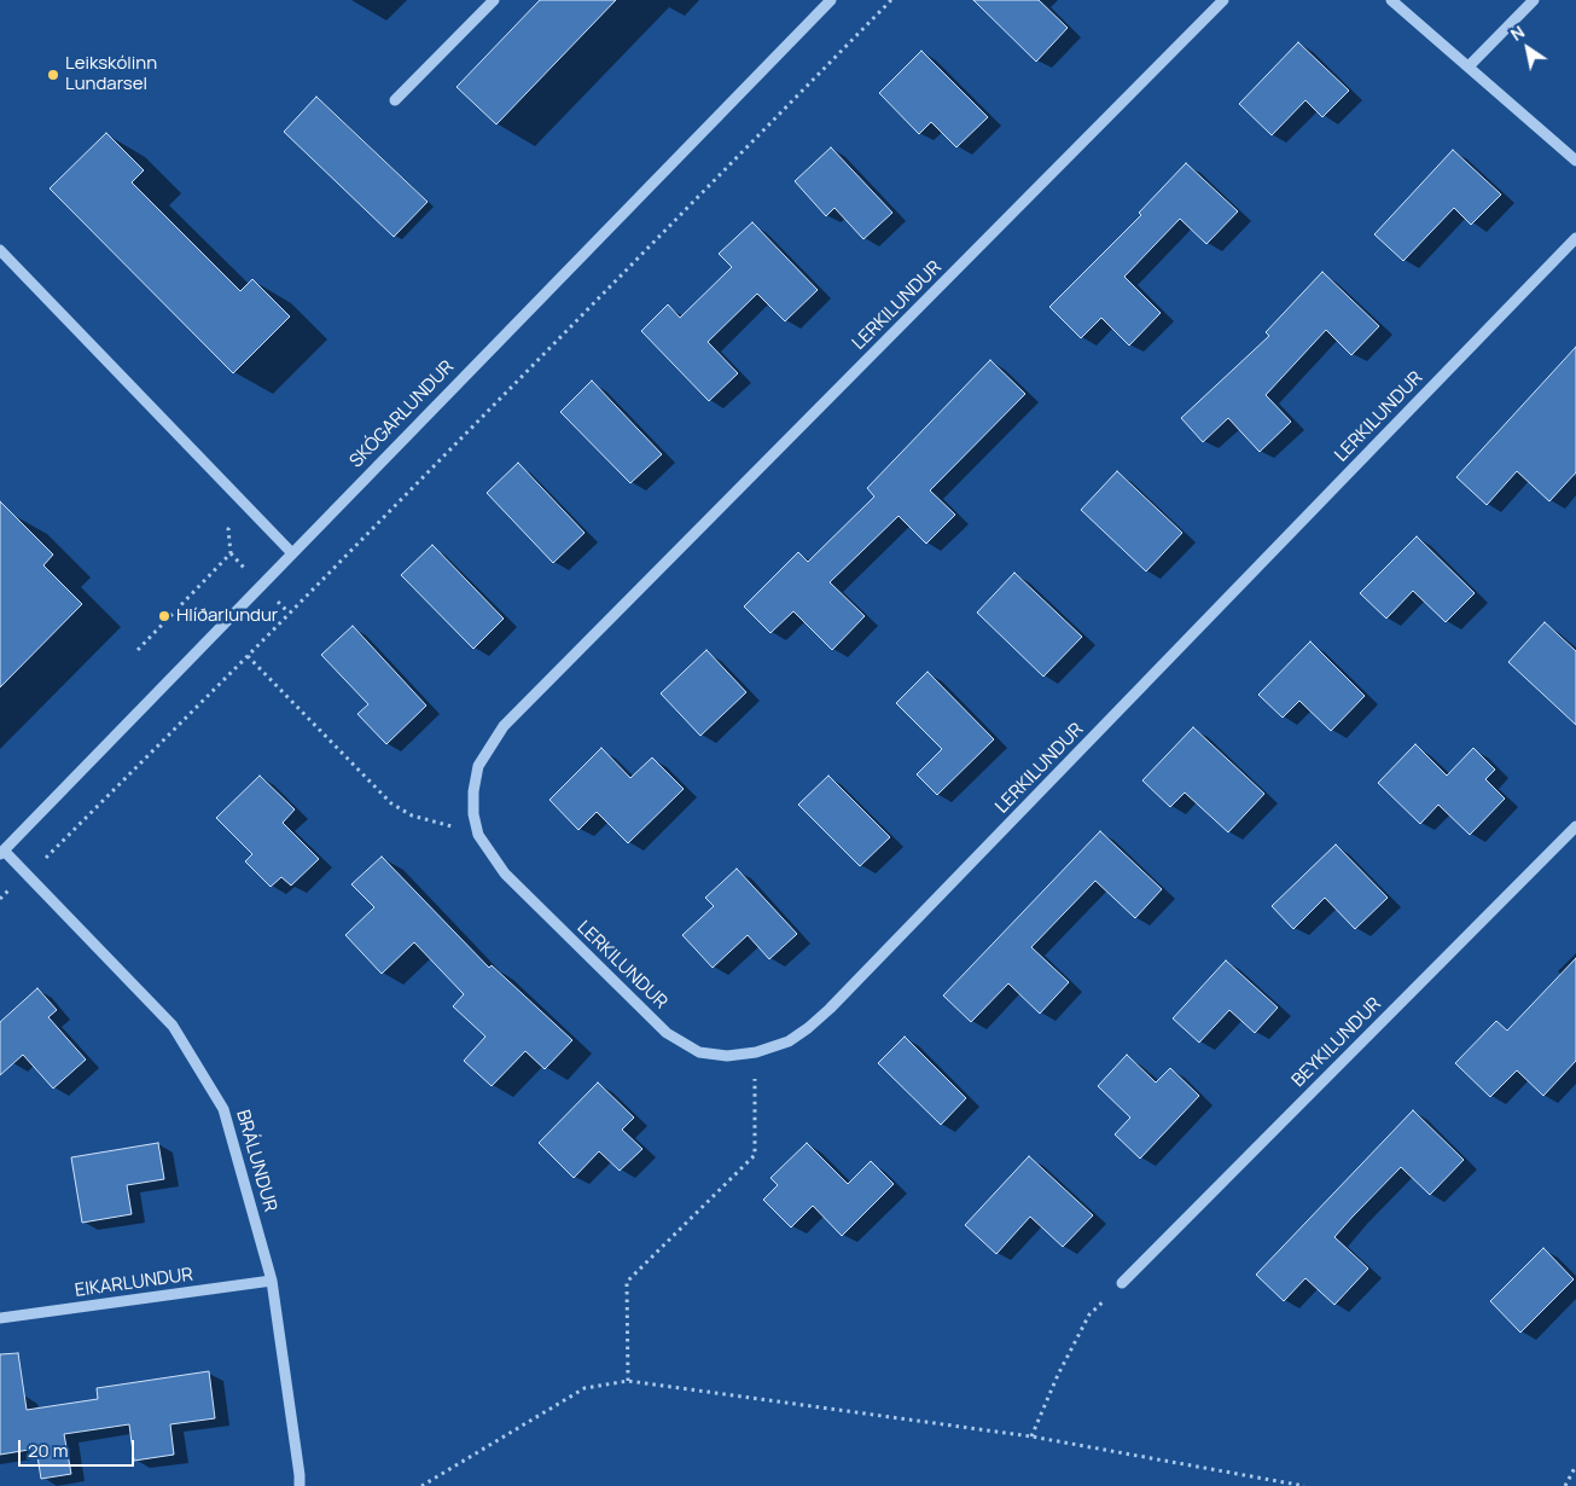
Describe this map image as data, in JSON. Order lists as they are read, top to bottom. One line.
{"streets":{"street":["LERKILUNDUR","SKÓGARLUNDUR","BEYKILUNDUR","BRÁLUNDUR","EIKARLUNDUR"]},"crossings":[["SKÓGARLUNDUR","BRÁLUNDUR"],["BRÁLUNDUR","EIKARLUNDUR"]],"places":["Leikskólinn Lundarsel","Hlíðarlundur"],"scale_bar":"20 m","north":"top left"}
